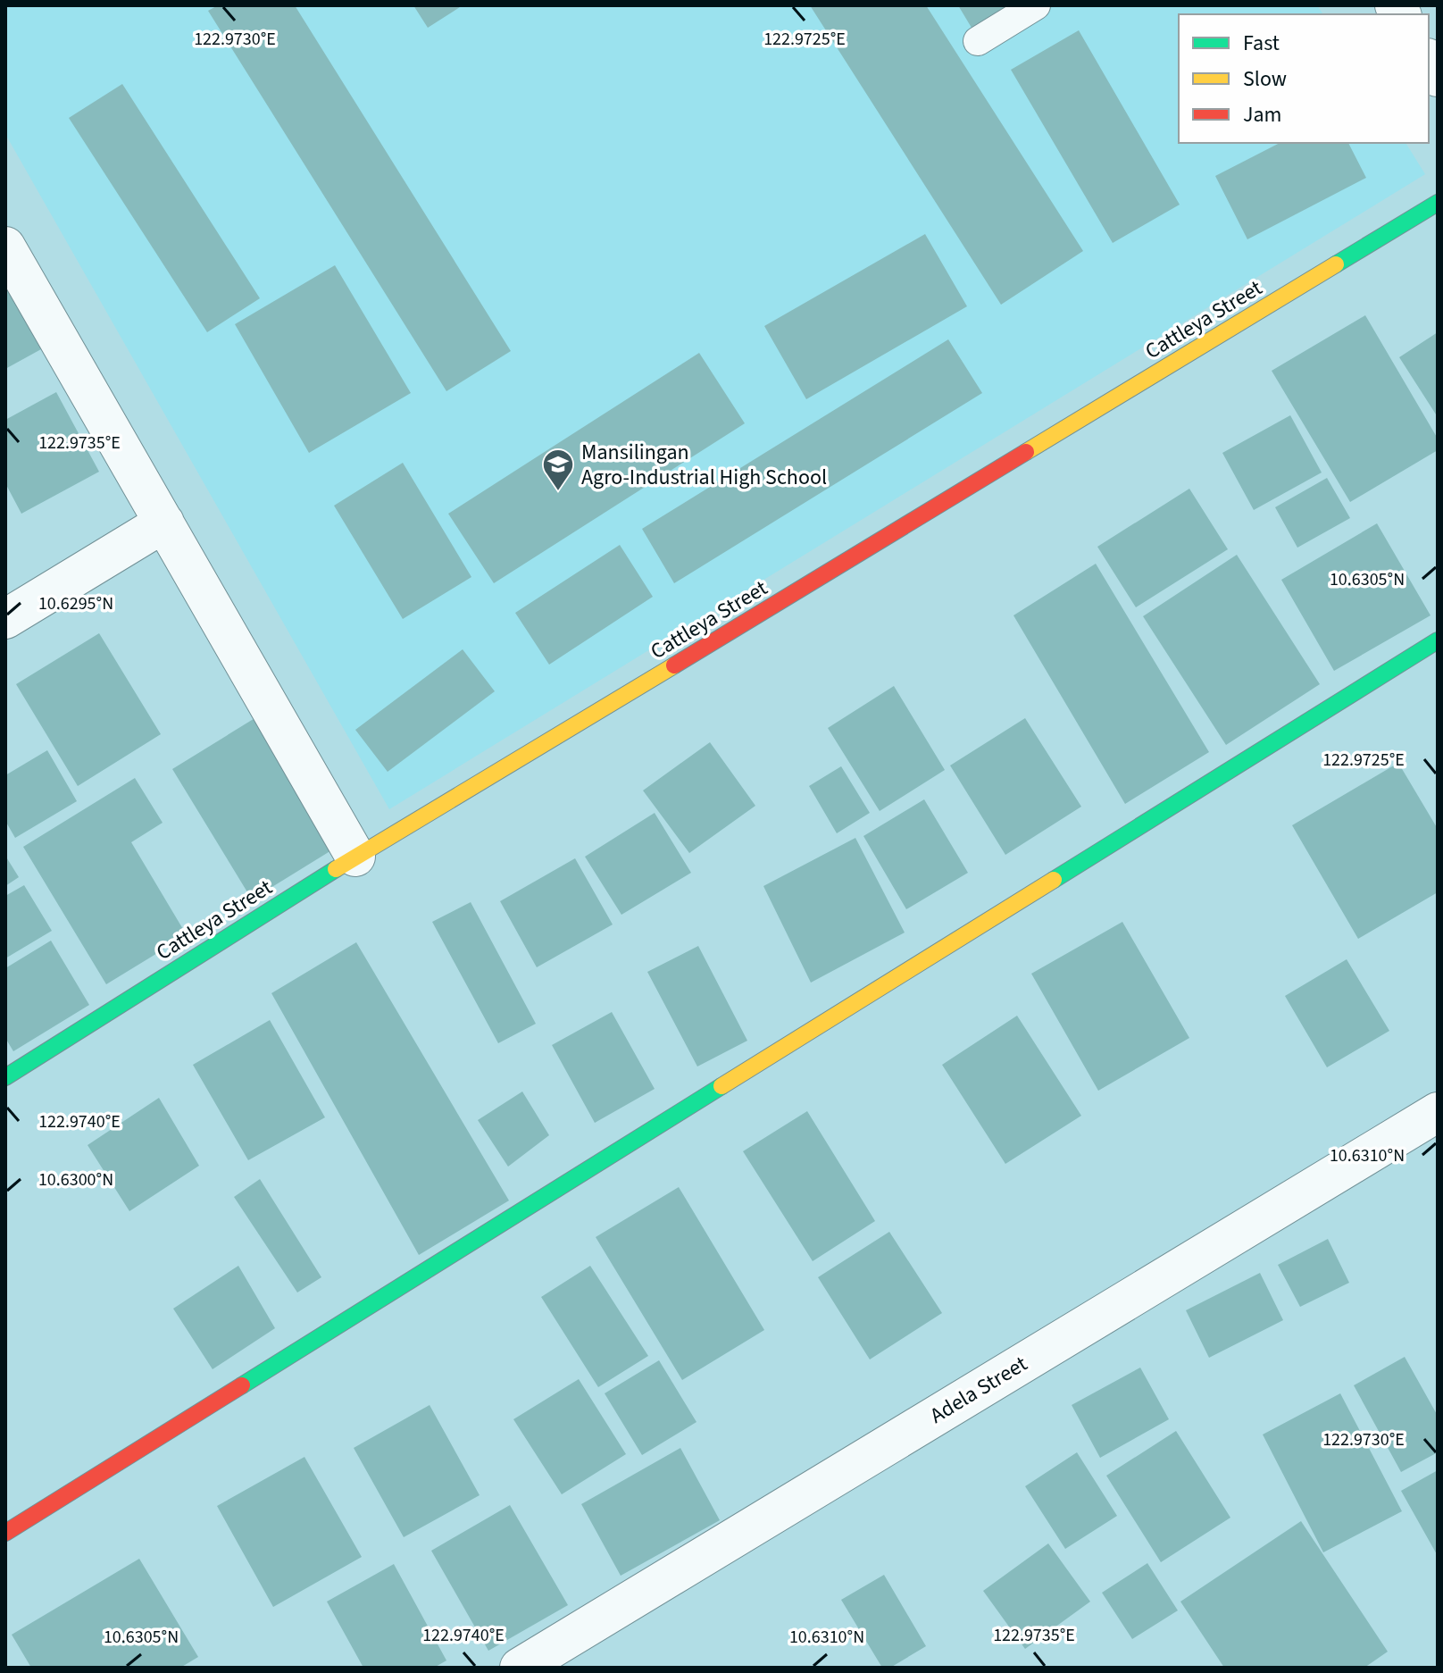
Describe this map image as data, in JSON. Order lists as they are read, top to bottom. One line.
{"streets":{"street":["Cattleya Street","Adela Street"]},"places":{"school or university":["Mansilingan Agro-Industrial High School"]},"legend":["Fast","Slow","Jam"],"coordinates":["122.9730°E","122.9725°E","122.9735°E","10.6305°N","10.6295°N","122.9740°E","10.6310°N","10.6300°N"]}
